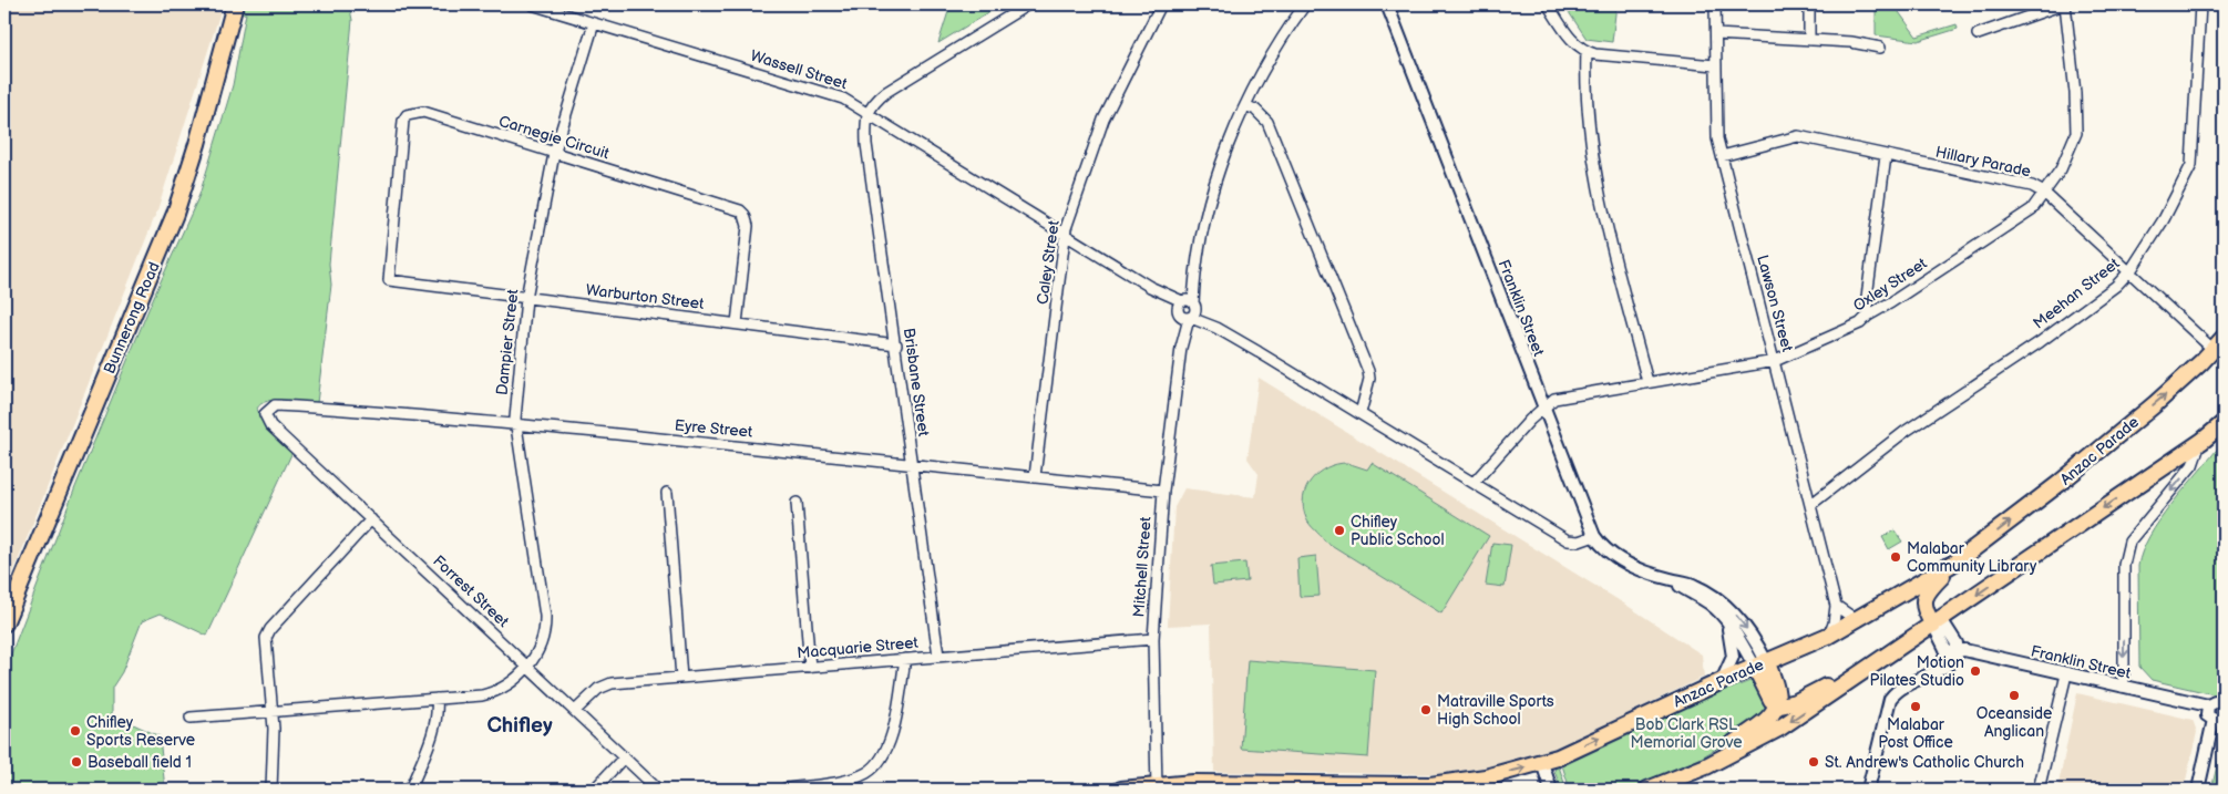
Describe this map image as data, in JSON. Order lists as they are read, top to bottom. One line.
{"streets":{"main road":["Bunnerong Road","Anzac Parade"],"street":["Wassell Street","Carnegie Circuit","Hillary Parade","Caley Street","Oxley Street","Meehan Street","Warburton Street","Lawson Street","Franklin Street","Dampier Street","Brisbane Street","Eyre Street","Mitchell Street","Forrest Street","Macquarie Street"]},"crossings":[["Wassell Street","Caley Street"],["Wassell Street","Oxley Street"],["Wassell Street","Franklin Street"],["Wassell Street","Dampier Street"],["Wassell Street","Brisbane Street"],["Wassell Street","Mitchell Street"],["Carnegie Circuit","Warburton Street"],["Carnegie Circuit","Dampier Street"],["Hillary Parade","Oxley Street"],["Hillary Parade","Meehan Street"],["Hillary Parade","Lawson Street"],["Hillary Parade","Anzac Parade"],["Caley Street","Eyre Street"],["Oxley Street","Lawson Street"],["Oxley Street","Franklin Street"],["Meehan Street","Lawson Street"],["Warburton Street","Dampier Street"],["Warburton Street","Brisbane Street"],["Lawson Street","Anzac Parade"],["Franklin Street","Anzac Parade"],["Dampier Street","Eyre Street"],["Dampier Street","Forrest Street"],["Brisbane Street","Eyre Street"],["Brisbane Street","Macquarie Street"],["Eyre Street","Mitchell Street"],["Eyre Street","Forrest Street"],["Anzac Parade","Mitchell Street"],["Mitchell Street","Macquarie Street"],["Forrest Street","Macquarie Street"]],"districts":["Chifley"],"parks":["Bob Clark RSL Memorial Grove"],"places":["Chifley Public School","Malabar Community Library","Motion Pilates Studio","Oceanside Anglican","Malabar Post Office","Matraville Sports High School","Chifley Sports Reserve","Baseball field 1","St. Andrew's Catholic Church"]}
